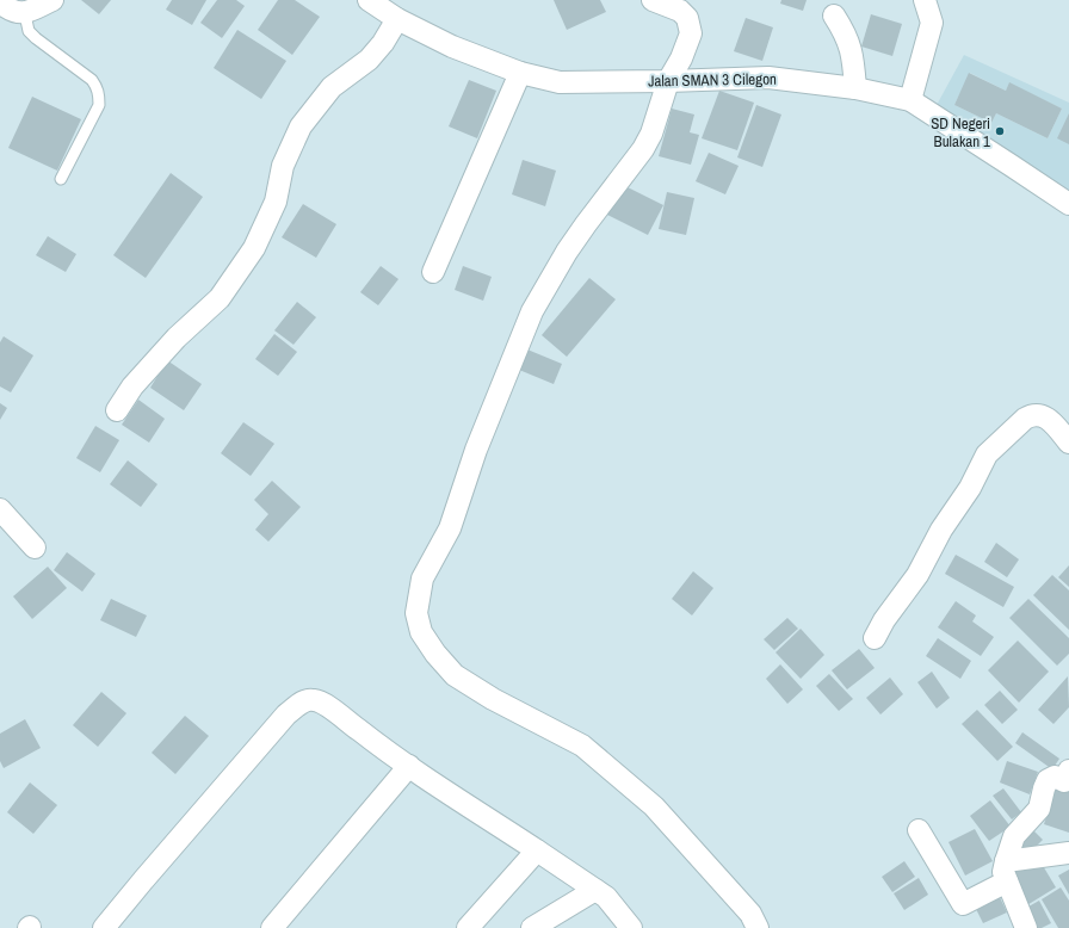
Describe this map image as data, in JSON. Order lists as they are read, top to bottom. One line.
{"streets":{"street":["Jalan SMAN 3 Cilegon"]},"places":["SD Negeri Bulakan 1"]}
